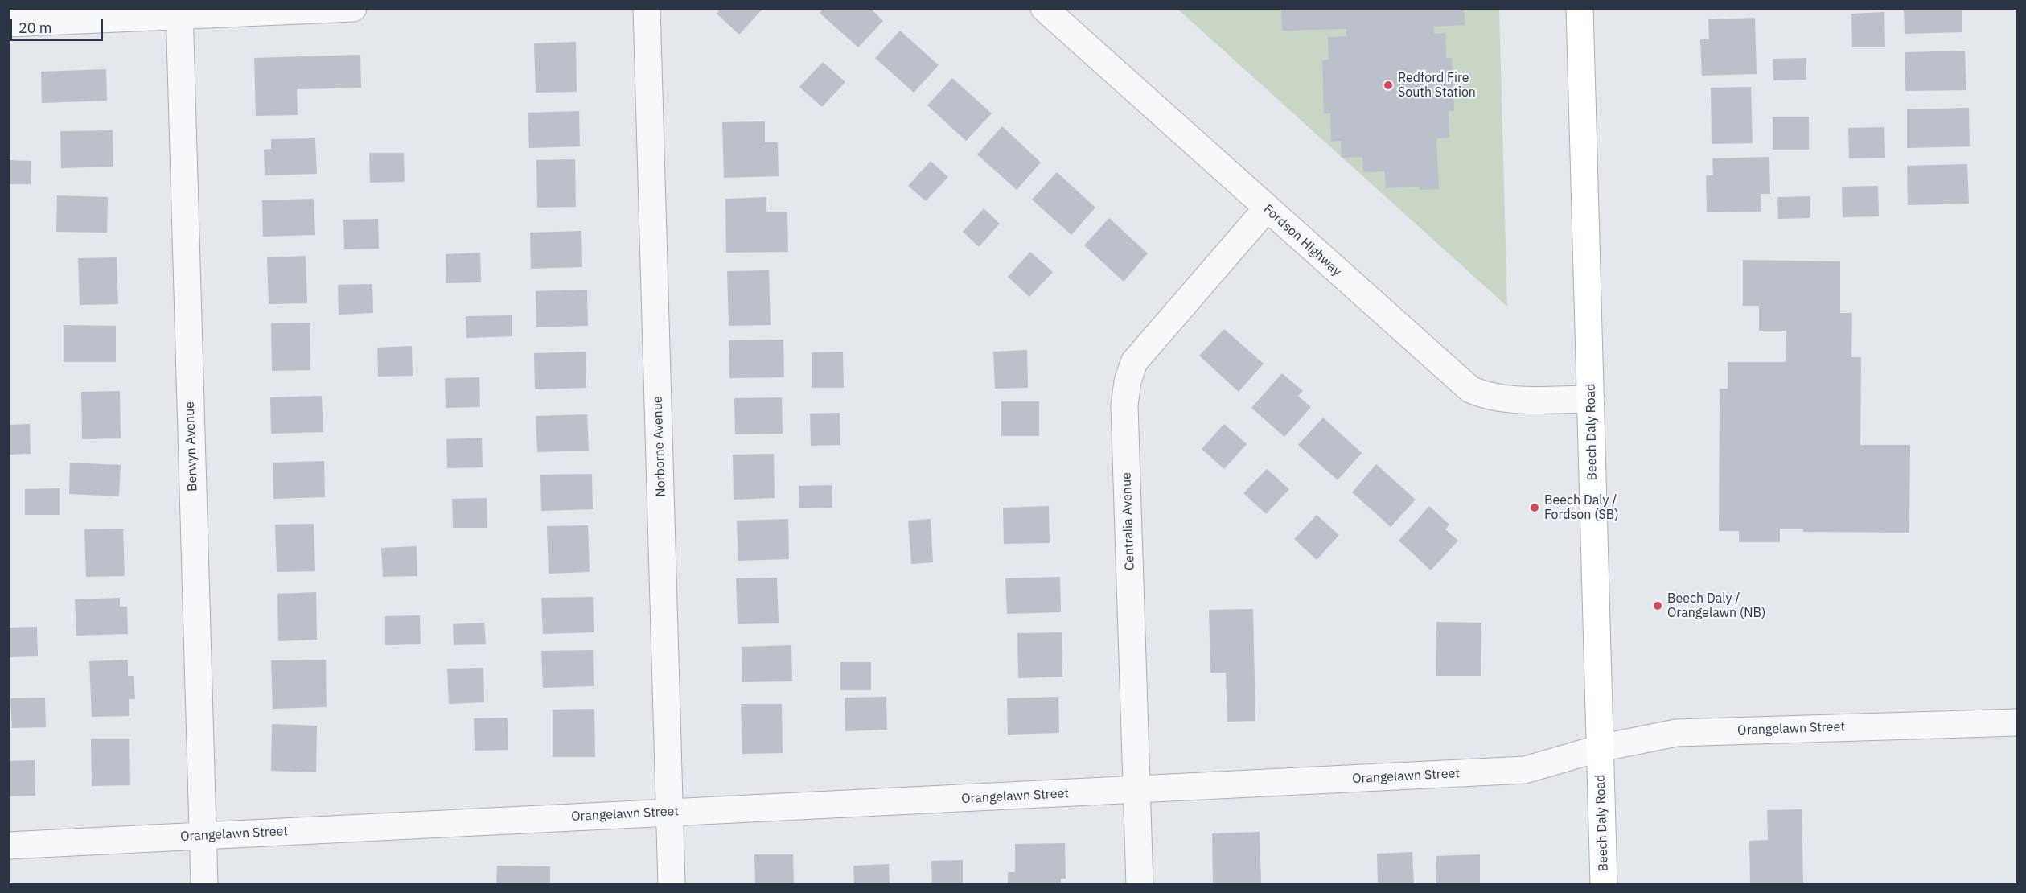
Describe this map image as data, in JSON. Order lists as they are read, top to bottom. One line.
{"streets":{"main road":["Beech Daly Road"],"street":["Fordson Highway","Berwyn Avenue","Norborne Avenue","Centralia Avenue","Orangelawn Street"]},"crossings":[["Fordson Highway","Beech Daly Road"],["Fordson Highway","Centralia Avenue"],["Beech Daly Road","Orangelawn Street"],["Berwyn Avenue","Orangelawn Street"],["Norborne Avenue","Orangelawn Street"],["Centralia Avenue","Orangelawn Street"]],"places":["Redford Fire South Station","Beech Daly / Fordson (SB)","Beech Daly / Orangelawn (NB)"],"scale_bar":"20 m"}
